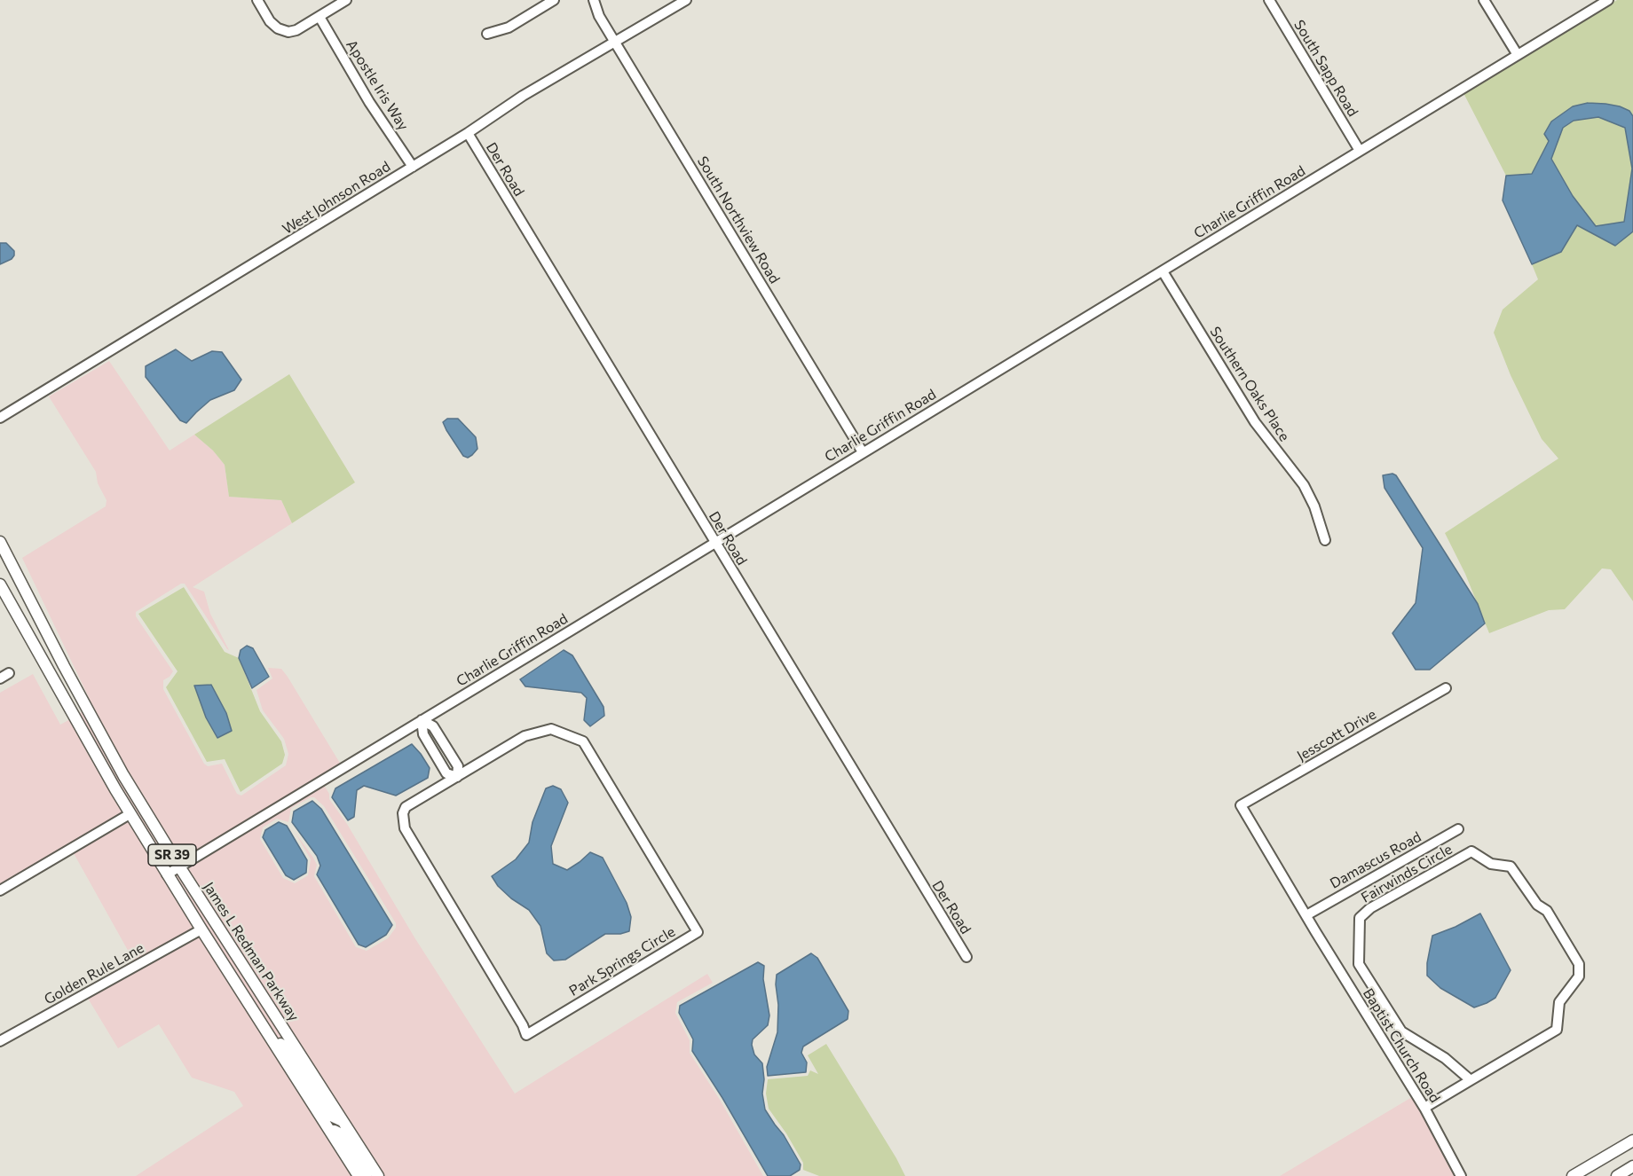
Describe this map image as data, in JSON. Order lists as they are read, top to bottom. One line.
{"streets":{"main road":["SR 39","James L Redman Parkway"],"street":["South Sapp Road","Apostle Iris Way","Der Road","West Johnson Road","Charlie Griffin Road","South Northview Road","Southern Oaks Place","Jesscott Drive","Damascus Road","Fairwinds Circle","Park Springs Circle","Golden Rule Lane","Baptist Church Road"]},"crossings":[["South Sapp Road","Charlie Griffin Road"],["Apostle Iris Way","West Johnson Road"],["Der Road","West Johnson Road"],["Der Road","Charlie Griffin Road"],["West Johnson Road","South Northview Road"],["Charlie Griffin Road","South Northview Road"],["Charlie Griffin Road","Southern Oaks Place"],["Charlie Griffin Road","James L Redman Parkway"],["Jesscott Drive","Baptist Church Road"],["Damascus Road","Baptist Church Road"],["Fairwinds Circle","Baptist Church Road"],["James L Redman Parkway","Golden Rule Lane"]]}
